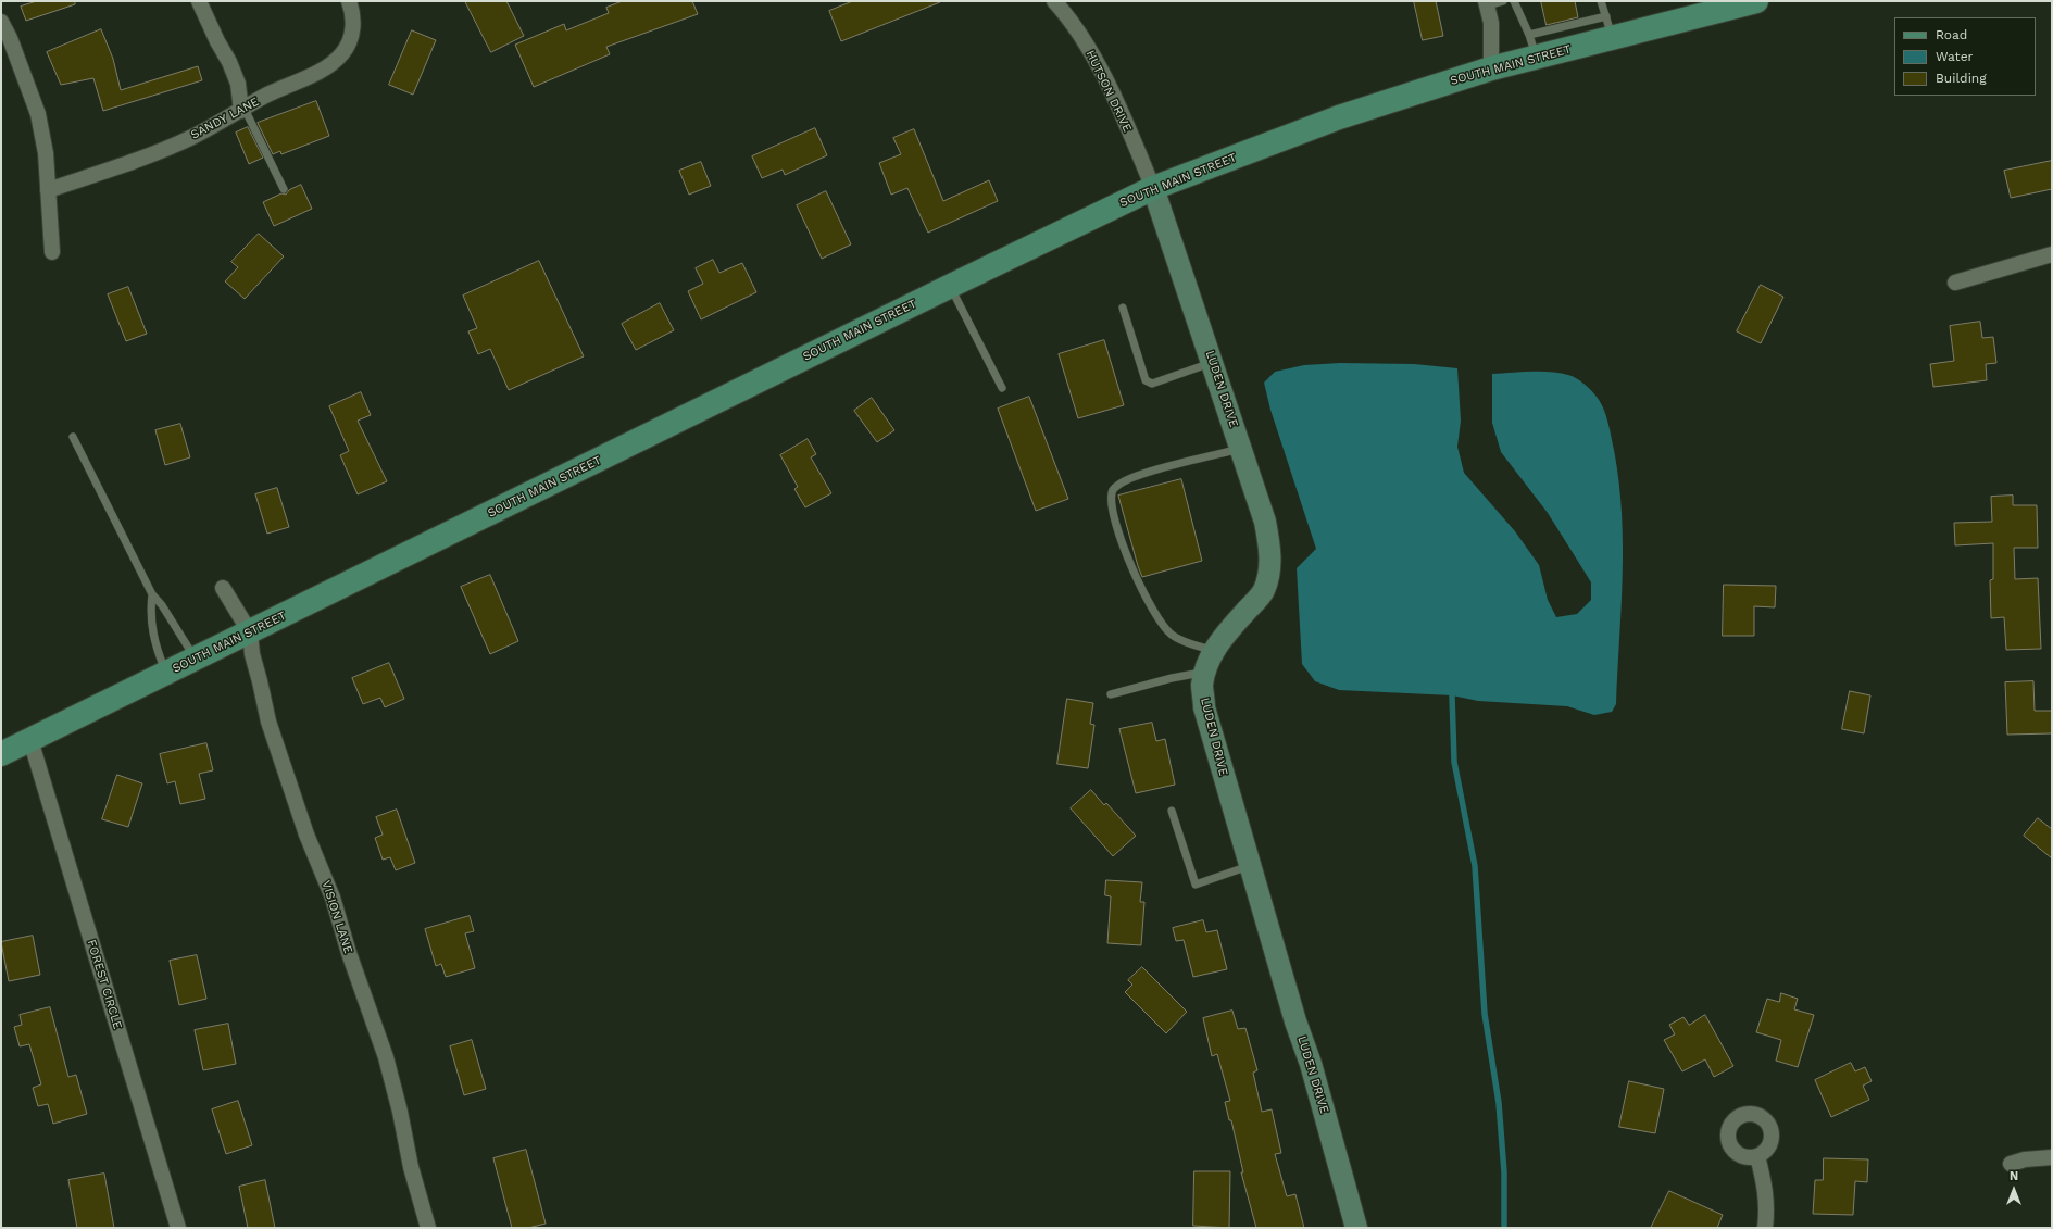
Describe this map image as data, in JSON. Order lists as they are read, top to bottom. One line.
{"streets":{"main road":["SOUTH MAIN STREET"],"street":["HUTSON DRIVE","SANDY LANE","LUDEN DRIVE","VISION LANE","FOREST CIRCLE"]},"crossings":[["SOUTH MAIN STREET","HUTSON DRIVE"],["SOUTH MAIN STREET","LUDEN DRIVE"],["SOUTH MAIN STREET","VISION LANE"],["SOUTH MAIN STREET","FOREST CIRCLE"],["HUTSON DRIVE","LUDEN DRIVE"]],"legend":["Road","Water","Building"],"north":"top"}
